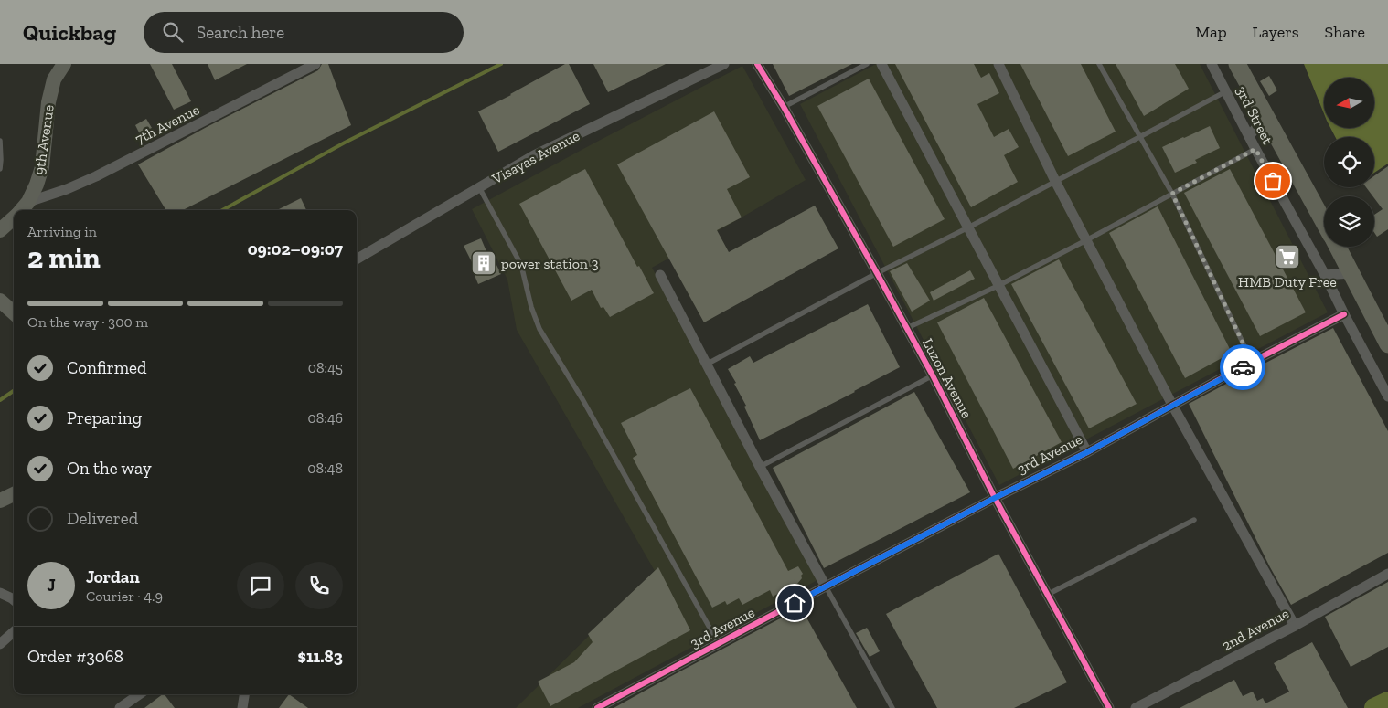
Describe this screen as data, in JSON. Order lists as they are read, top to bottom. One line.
{"streets":{"street":["3rd Street","7th Avenue","9th Avenue","Visayas Avenue","Luzon Avenue","3rd Avenue","2nd Avenue"]},"crossings":[["3rd Street","3rd Avenue"],["7th Avenue","9th Avenue"],["Luzon Avenue","3rd Avenue"]],"places":{"supermarket":["HMB Duty Free"],"building":["power station 3"]},"north":"left","page":{"header":"Quickbag","search":"Search here","nav":["Map","Layers","Share"],"heading":["2 min","Arriving in","09:02–09:07"],"panel":["Jordan","Courier · 4.9","Order #3068","$11.83"],"bar":"On the way · 300 m","list":[["Confirmed","08:45"],["Preparing","08:46"],["On the way","08:48"],"Delivered"],"round":"J"}}
